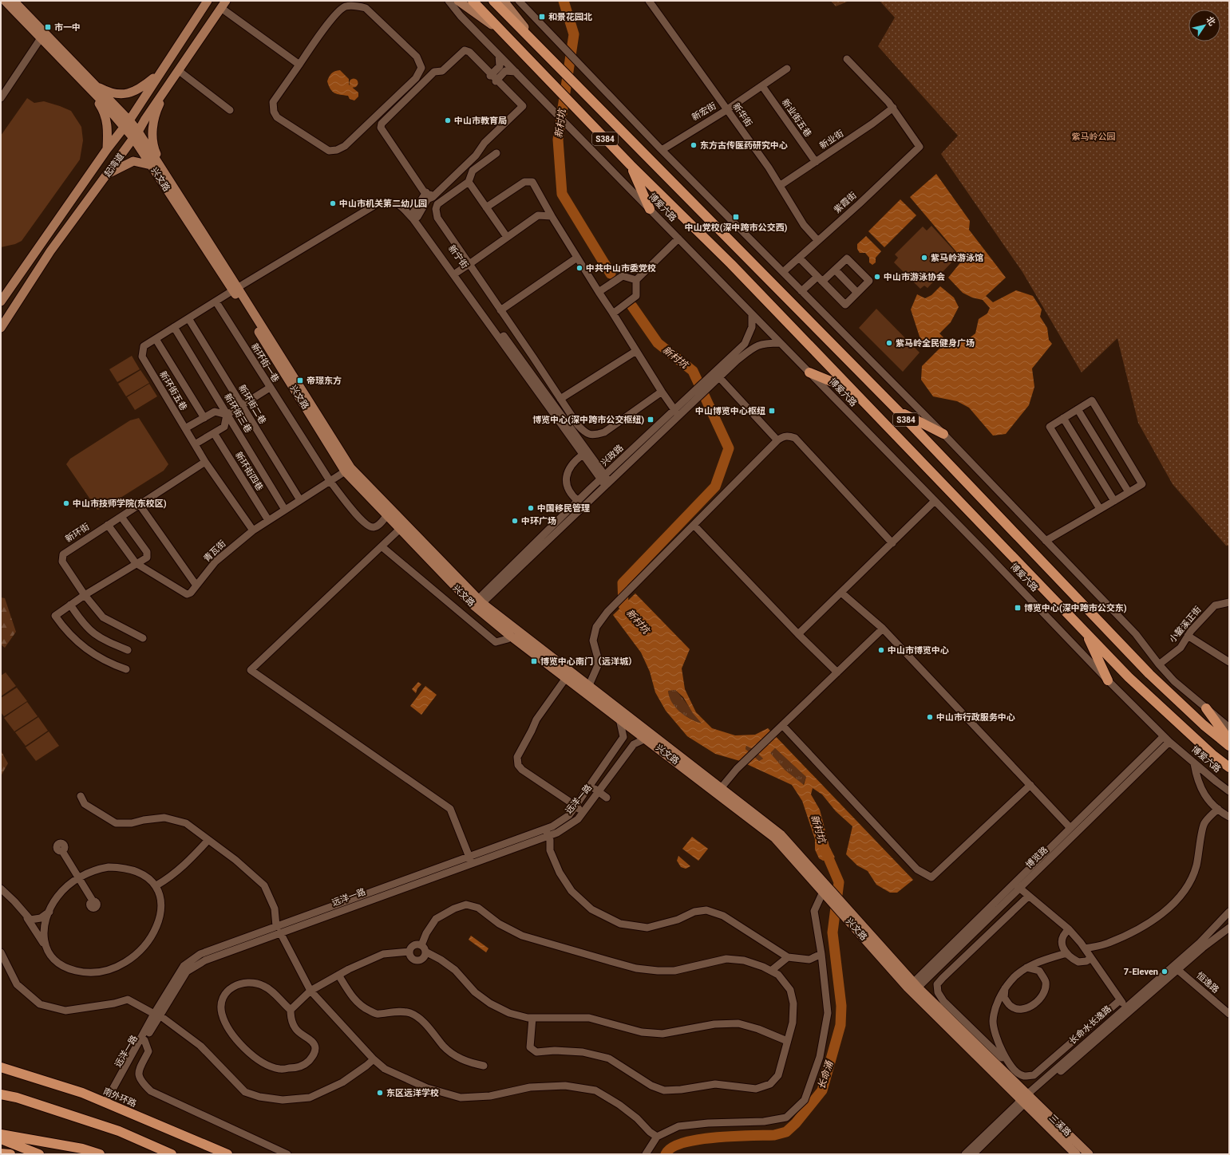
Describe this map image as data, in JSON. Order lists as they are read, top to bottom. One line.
{"streets":{"highway":["S384","博爱六路","南外环路"],"main road":["起湾道","兴文路","三溪路"],"street":["新宏街","新华街","新业街五巷","新业街","紫霞街","新宁街","新环街一巷","新环街五巷","新环街二巷","新环街三巷","兴政路","新环街四巷","新环街","青瓦街","小鳌溪正街","远洋一路","博览路","恒逸路","长命水长逸路"]},"crossings":[["新宏街","新华街"],["新宏街","新业街五巷"],["新华街","新业街"],["新华街","紫霞街"],["新业街五巷","新业街"],["新业街","紫霞街"],["起湾道","兴文路"],["兴文路","新宁街"],["兴文路","新环街一巷"],["兴文路","新环街五巷"],["兴文路","兴政路"],["兴文路","青瓦街"],["兴文路","远洋一路"],["兴文路","博览路"],["兴文路","长命水长逸路"],["兴文路","三溪路"],["博爱六路","兴政路"],["博爱六路","博览路"],["新宁街","新环街五巷"],["新宁街","兴政路"],["新环街一巷","新环街五巷"],["新环街一巷","青瓦街"],["新环街五巷","新环街二巷"],["新环街五巷","新环街三巷"],["新环街五巷","新环街"],["新环街五巷","青瓦街"],["新环街二巷","青瓦街"],["新环街三巷","青瓦街"],["新环街四巷","青瓦街"],["新环街","青瓦街"],["远洋一路","南外环路"],["恒逸路","长命水长逸路"],["长命水长逸路","三溪路"]],"water":["新村坑","长命涌"],"parks":["紫马岭公园"],"places":{"transit":["和景花园北","市一中","中山党校(深中跨市公交西)","帝璟东方","中山博览中心枢纽","博览中心(深中跨市公交枢纽)","博览中心(深中跨市公交东)","博览中心南门（远洋城）"],"other":["中山市教育局","东方古传医药研究中心","中山市机关第二幼儿园","紫马岭游泳馆","中共中山市委党校","中山市游泳协会","紫马岭全民健身广场","中山市技师学院(东校区)","中国移民管理","中环广场","中山市博览中心","中山市行政服务中心","7-Eleven","东区远洋学校"]},"north":"top right"}
